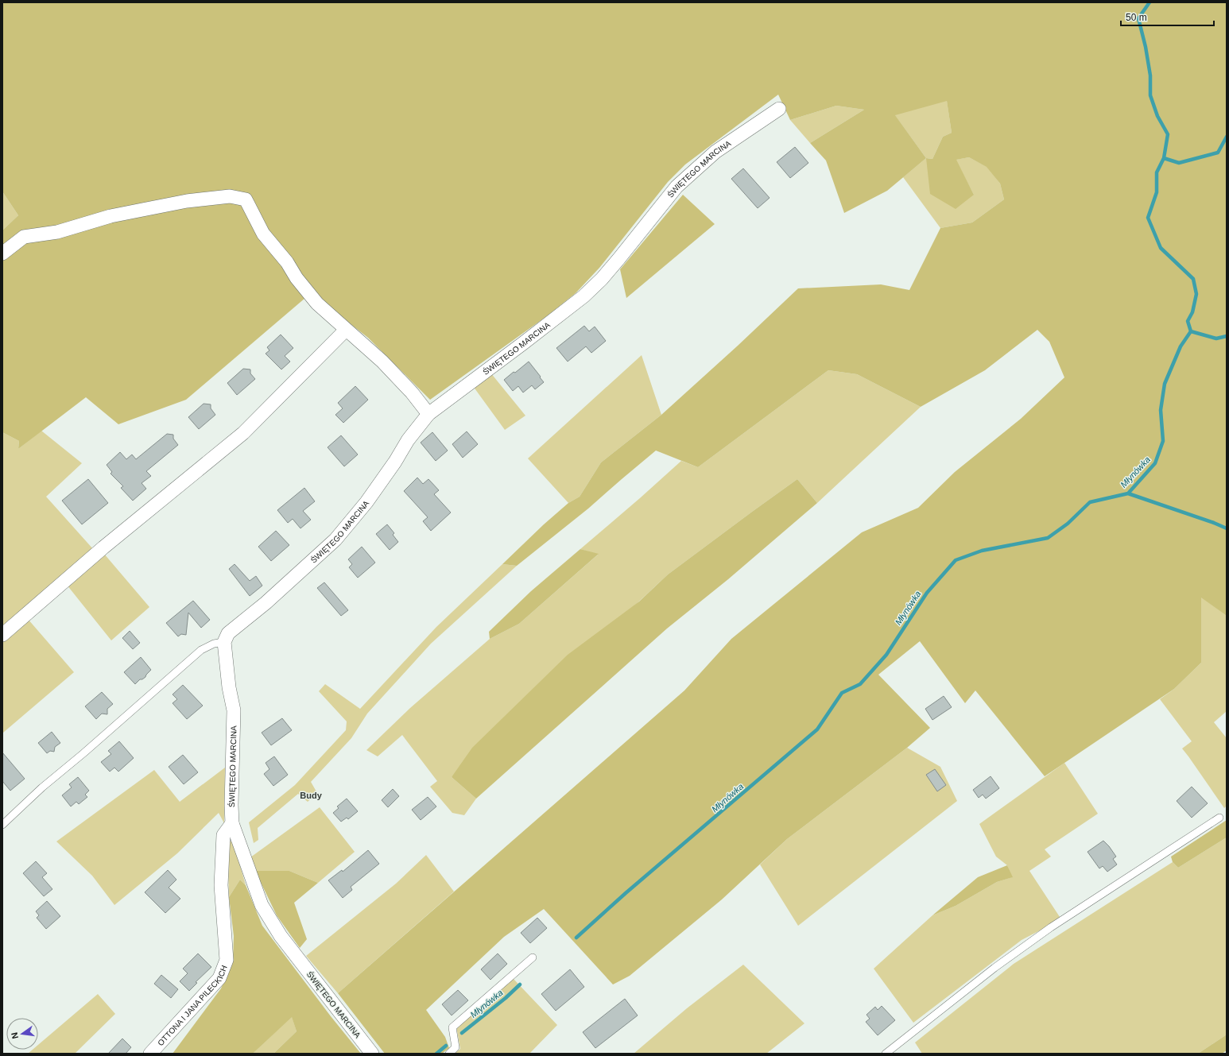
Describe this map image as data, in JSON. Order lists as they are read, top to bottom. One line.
{"streets":{"street":["ŚWIĘTEGO MARCINA","OTTONA I JANA PILECKICH"]},"crossings":[["ŚWIĘTEGO MARCINA","OTTONA I JANA PILECKICH"]],"districts":["Budy"],"water":["Młynówka"],"scale_bar":"50 m","north":"left"}
